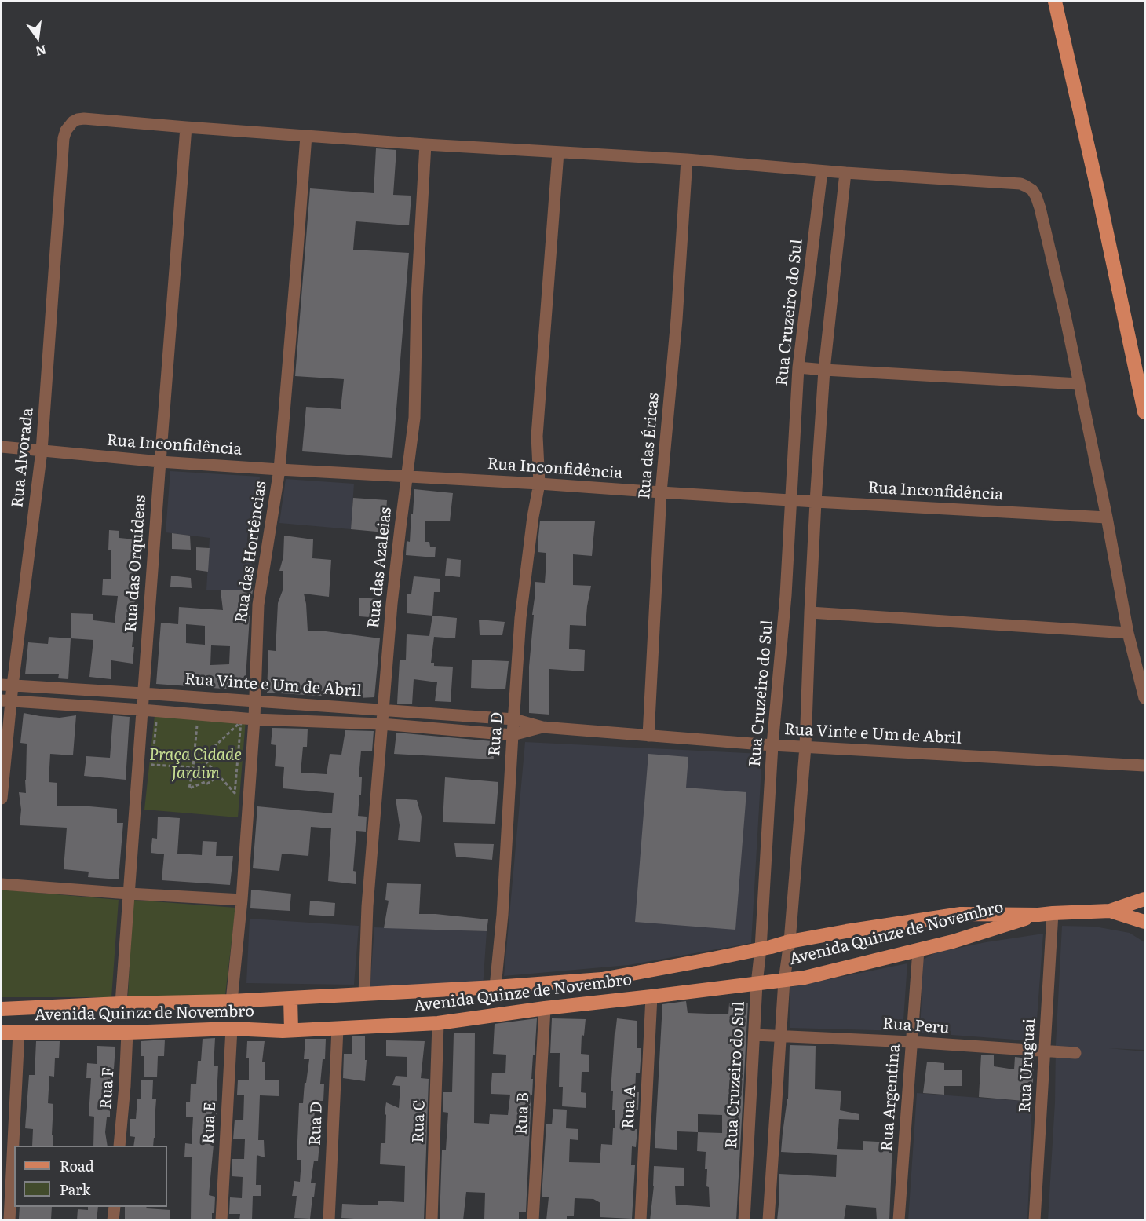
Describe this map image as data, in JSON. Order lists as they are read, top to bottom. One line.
{"streets":{"main road":["Avenida Quinze de Novembro"],"street":["Rua Cruzeiro do Sul","Rua Inconfidência","Rua das Éricas","Rua Alvorada","Rua das Hortências","Rua das Orquídeas","Rua das Azaleias","Rua Vinte e Um de Abril","Rua D","Rua Peru","Rua Uruguai","Rua F","Rua Argentina","Rua A","Rua B","Rua C","Rua E"]},"crossings":[["Rua Cruzeiro do Sul","Rua Inconfidência"],["Rua Cruzeiro do Sul","Rua Vinte e Um de Abril"],["Rua Cruzeiro do Sul","Avenida Quinze de Novembro"],["Rua Cruzeiro do Sul","Rua Peru"],["Rua Inconfidência","Rua das Éricas"],["Rua Inconfidência","Rua Alvorada"],["Rua Inconfidência","Rua das Hortências"],["Rua Inconfidência","Rua das Orquídeas"],["Rua Inconfidência","Rua das Azaleias"],["Rua Inconfidência","Rua D"],["Rua das Éricas","Rua Vinte e Um de Abril"],["Rua Alvorada","Rua das Orquídeas"],["Rua Alvorada","Rua Vinte e Um de Abril"],["Rua das Hortências","Rua Vinte e Um de Abril"],["Rua das Hortências","Avenida Quinze de Novembro"],["Rua das Orquídeas","Rua Vinte e Um de Abril"],["Rua das Orquídeas","Avenida Quinze de Novembro"],["Rua das Azaleias","Rua Vinte e Um de Abril"],["Rua das Azaleias","Avenida Quinze de Novembro"],["Rua Vinte e Um de Abril","Rua D"],["Rua D","Avenida Quinze de Novembro"],["Avenida Quinze de Novembro","Rua Uruguai"],["Avenida Quinze de Novembro","Rua F"],["Avenida Quinze de Novembro","Rua Argentina"],["Avenida Quinze de Novembro","Rua A"],["Avenida Quinze de Novembro","Rua B"],["Avenida Quinze de Novembro","Rua C"],["Avenida Quinze de Novembro","Rua E"],["Rua Peru","Rua Uruguai"],["Rua Peru","Rua Argentina"]],"parks":["Praça Cidade Jardim"],"legend":["Road","Park"],"north":"bottom"}
